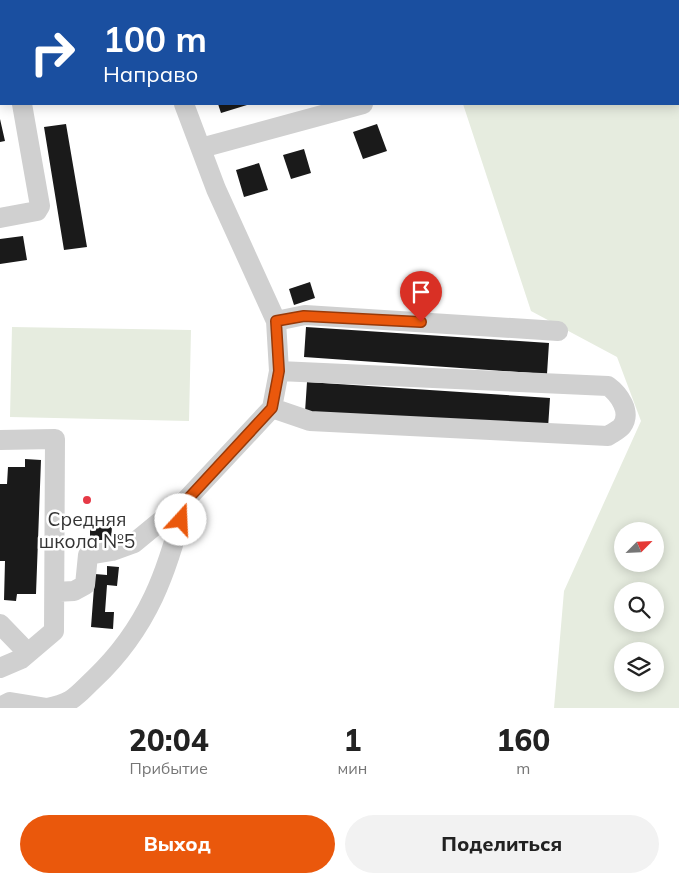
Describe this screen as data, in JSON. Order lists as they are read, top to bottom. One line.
{"places":["Средняя школа №5"],"north":"top right","page":{"turn":["100 m","Направо"],"eta":["20:04","Прибытие","1","мин","160","m"],"buttons":["Выход","Поделиться"]}}
